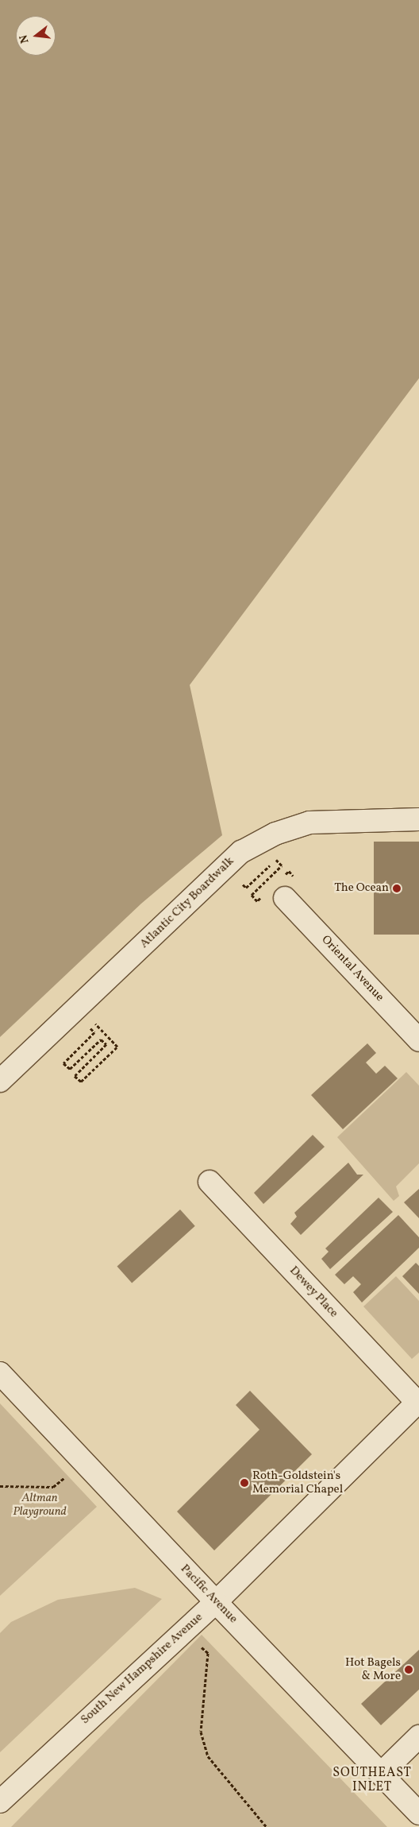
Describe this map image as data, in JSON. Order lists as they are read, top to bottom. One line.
{"streets":{"street":["Atlantic City Boardwalk","Oriental Avenue","Dewey Place","Pacific Avenue","South New Hampshire Avenue"]},"crossings":[["Dewey Place","South New Hampshire Avenue"],["Pacific Avenue","South New Hampshire Avenue"]],"districts":["SOUTHEAST INLET"],"parks":["Altman Playground"],"places":["The Ocean","Roth-Goldstein's Memorial Chapel","Hot Bagels & More"],"north":"left"}
